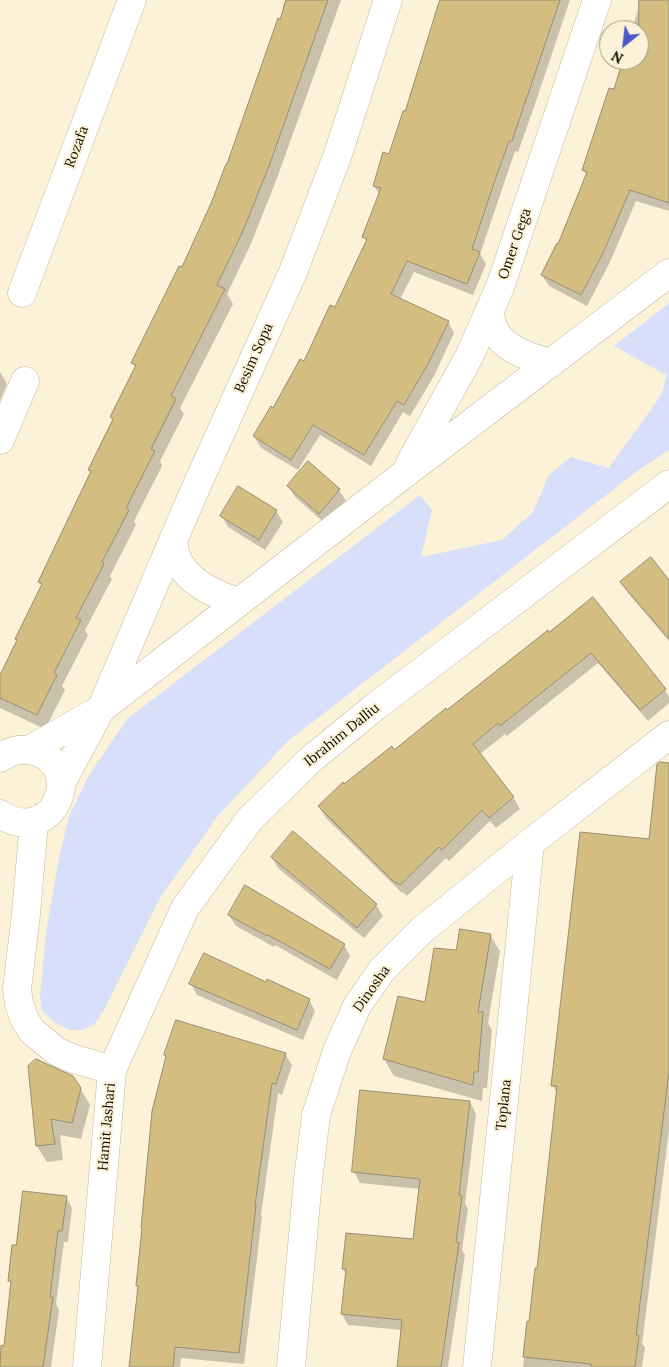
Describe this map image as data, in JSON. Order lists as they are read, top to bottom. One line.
{"streets":{"street":["Rozafa","Omer Gega","Besim Sopa","Ibrahim Dalliu","Dinosha","Toplana","Hamit Jashari"]},"crossings":[["Omer Gega","Besim Sopa"],["Besim Sopa","Hamit Jashari"],["Ibrahim Dalliu","Hamit Jashari"],["Dinosha","Toplana"]],"north":"bottom left"}
